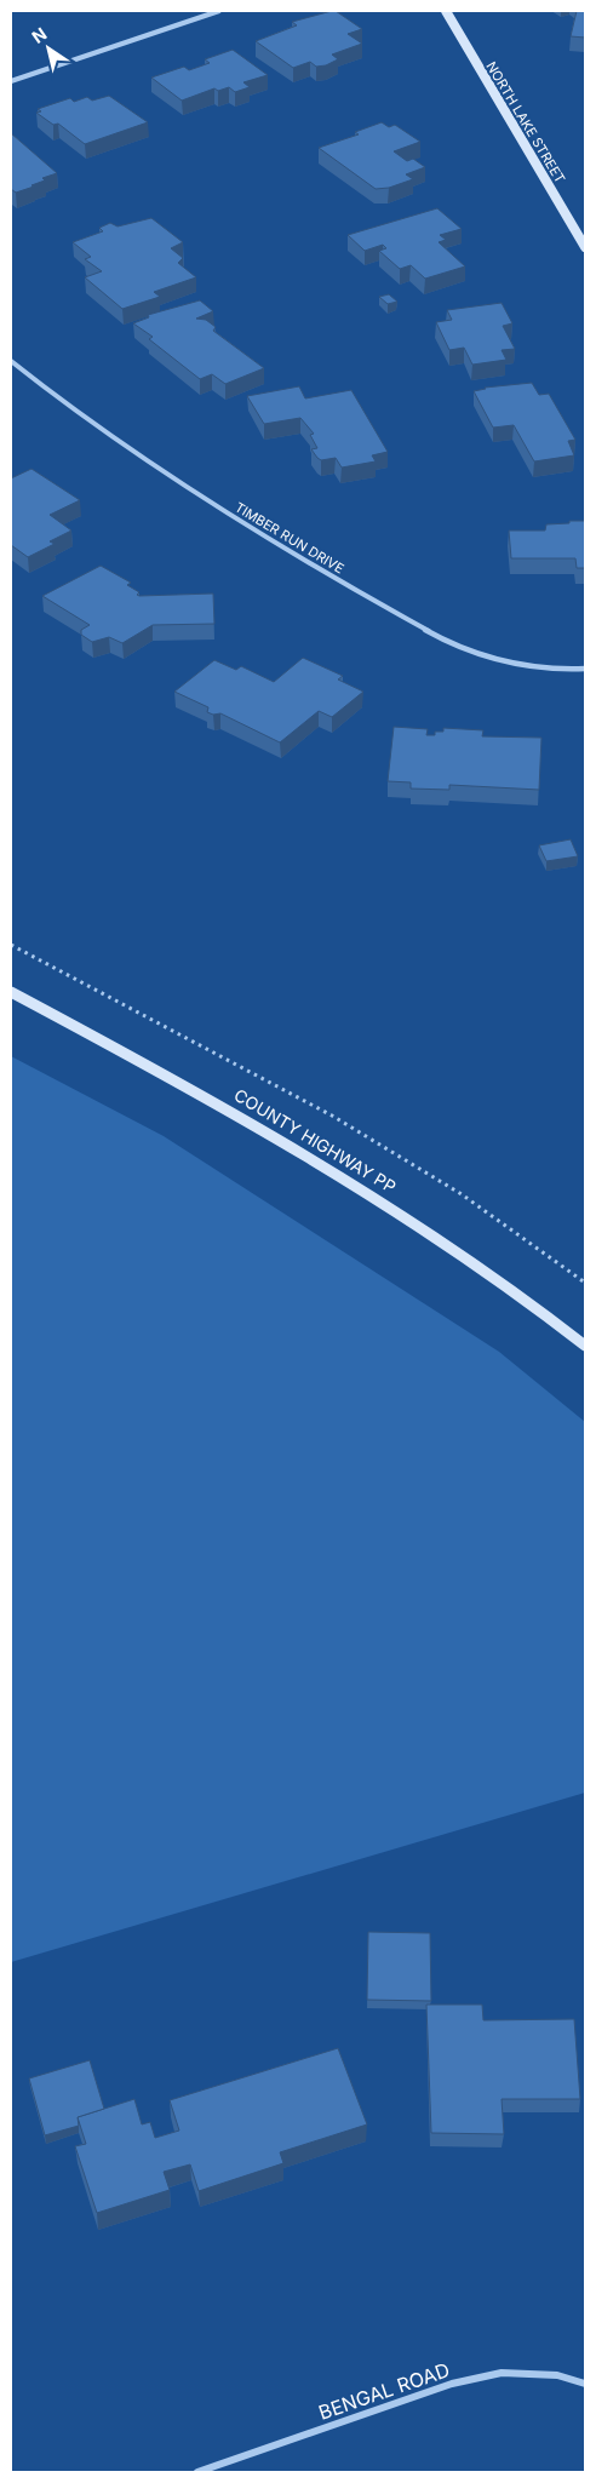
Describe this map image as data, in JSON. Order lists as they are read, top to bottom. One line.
{"streets":{"main road":["NORTH LAKE STREET","COUNTY HIGHWAY PP"],"street":["TIMBER RUN DRIVE","BENGAL ROAD"]},"north":"top left"}
